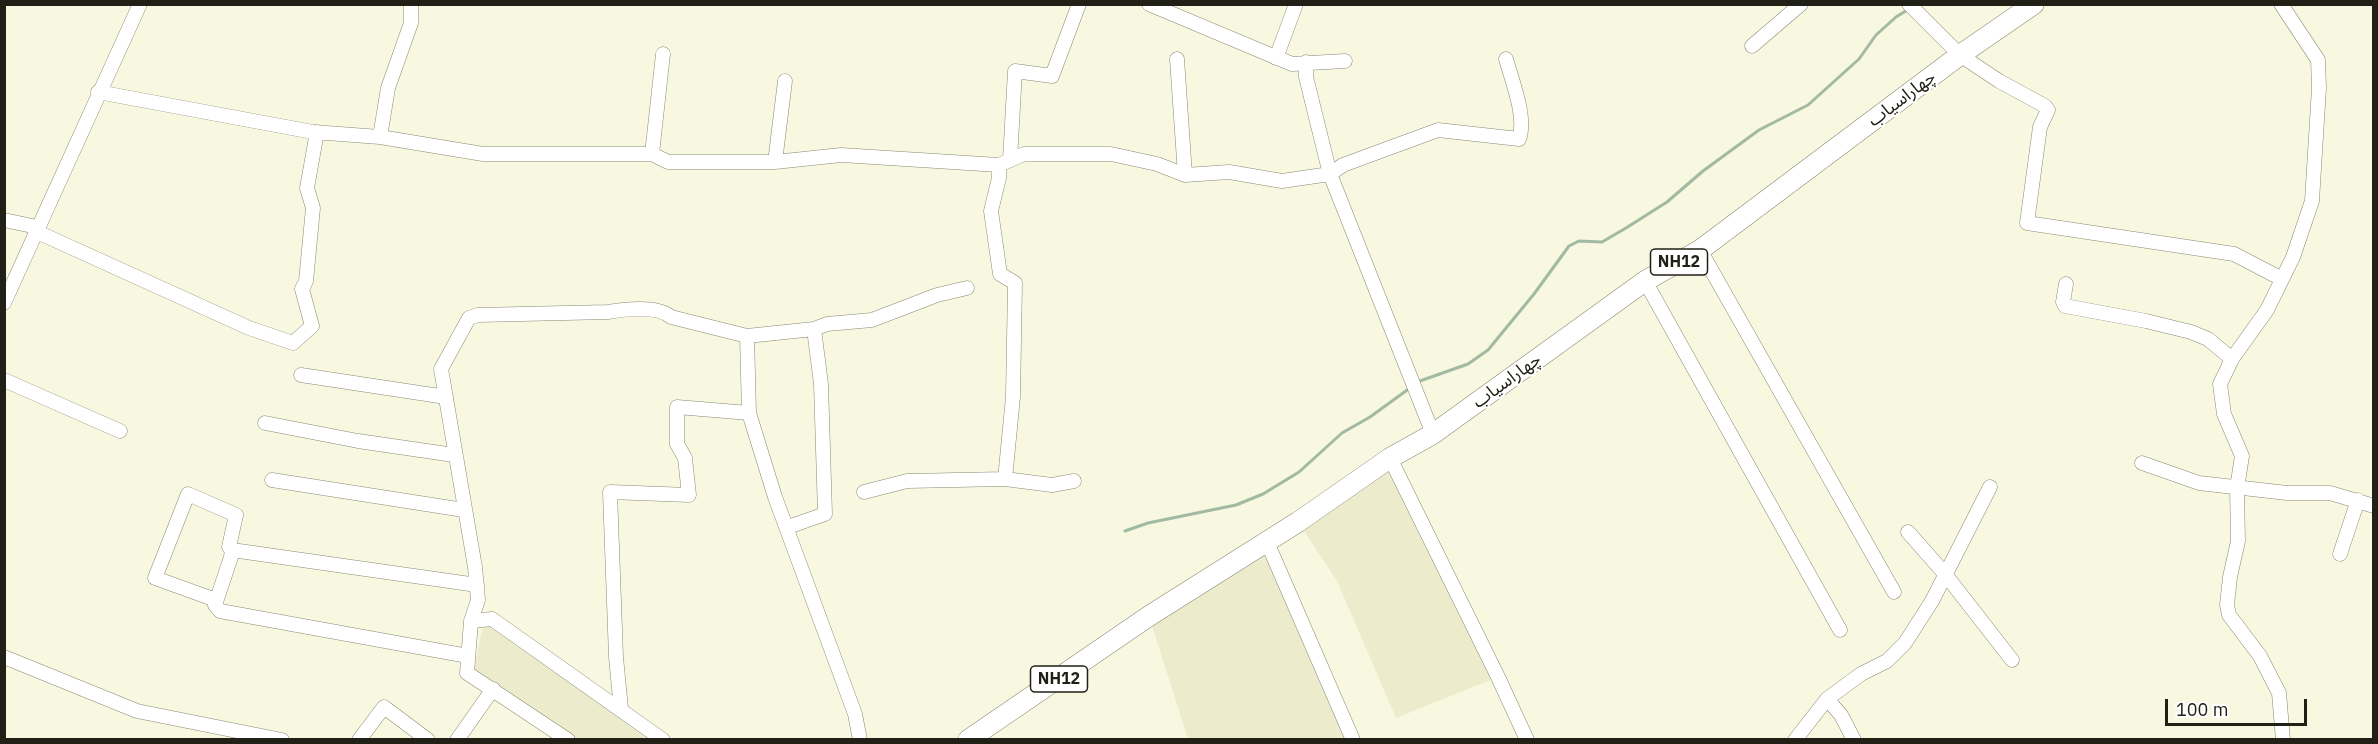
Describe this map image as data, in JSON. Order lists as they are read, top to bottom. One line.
{"streets":{"highway":["چهاراسیاب","NH12"]},"scale_bar":"100 m"}
